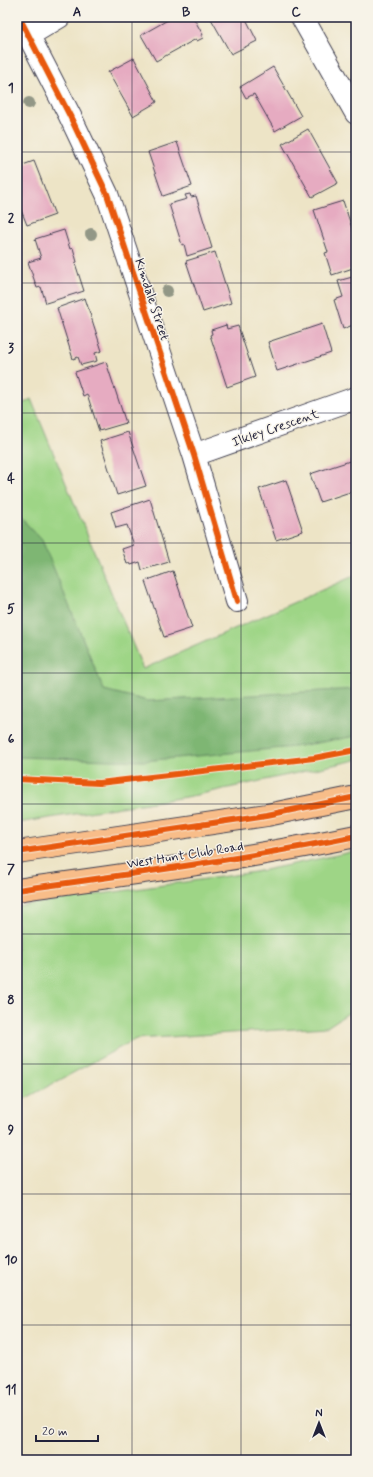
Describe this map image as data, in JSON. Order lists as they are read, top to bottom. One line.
{"streets":{"main road":["West Hunt Club Road"],"street":["Kimdale Street","Ilkley Crescent"]},"crossings":[["Kimdale Street","Ilkley Crescent"]],"scale_bar":"20 m","north":"top","grid":{"columns":["A","B","C"],"rows":["1","2","3","4","5","6","7","8","9","10","11"]}}
